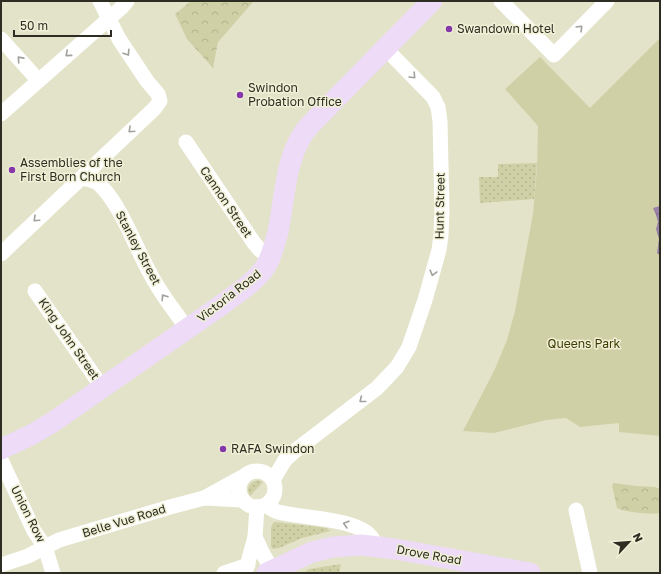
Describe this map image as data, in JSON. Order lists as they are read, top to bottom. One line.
{"streets":{"street":["Cannon Street","Hunt Street","Stanley Street","Victoria Road","King John Street","Union Row","Belle Vue Road","Drove Road"]},"crossings":[["Cannon Street","Victoria Road"],["Hunt Street","Victoria Road"],["Hunt Street","Belle Vue Road"],["Stanley Street","Victoria Road"],["Victoria Road","King John Street"],["Union Row","Belle Vue Road"]],"one_way":["Hunt Street","Stanley Street"],"parks":["Queens Park"],"places":["Swandown Hotel","Swindon Probation Office","Assemblies of the First Born Church","RAFA Swindon"],"scale_bar":"50 m","north":"top right"}
